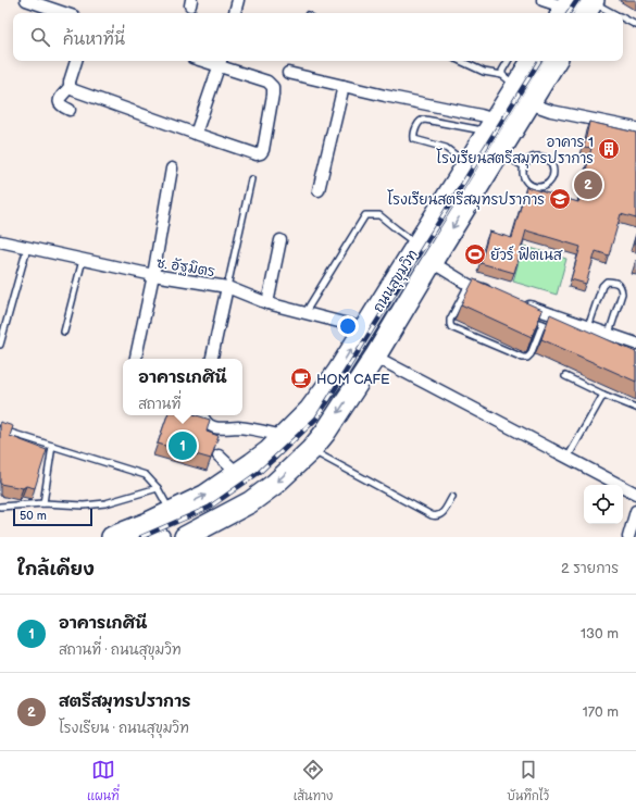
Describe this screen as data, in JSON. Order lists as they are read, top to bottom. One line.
{"streets":{"highway":["ถนนสุขุมวิท"],"street":["ซ. อัฐมิตร"]},"crossings":[["ซ. อัฐมิตร","ถนนสุขุมวิท"]],"places":{"building":["อาคาร 1 โรงเรียนสตรีสมุทรปราการ"],"school or university":["โรงเรียนสตรีสมุทรปราการ"],"sports":["ยัวร์ ฟิตเนส"],"cafe":["HOM CAFE"]},"scale_bar":"50 m","page":{"search":"ค้นหาที่นี่","pins":["2","1"],"popup":["อาคารเกศินี","สถานที่"],"scale":"50 m","heading":["ใกล้เคียง","2 รายการ"],"list":[{"mark":"1","name":"อาคารเกศินี","note":"สถานที่ · ถนนสุขุมวิท","value":"130 m"},{"mark":"2","name":"สตรีสมุทรปราการ","note":"โรงเรียน · ถนนสุขุมวิท","value":"170 m"}],"nav":["แผนที่","เส้นทาง","บันทึกไว้"]}}
